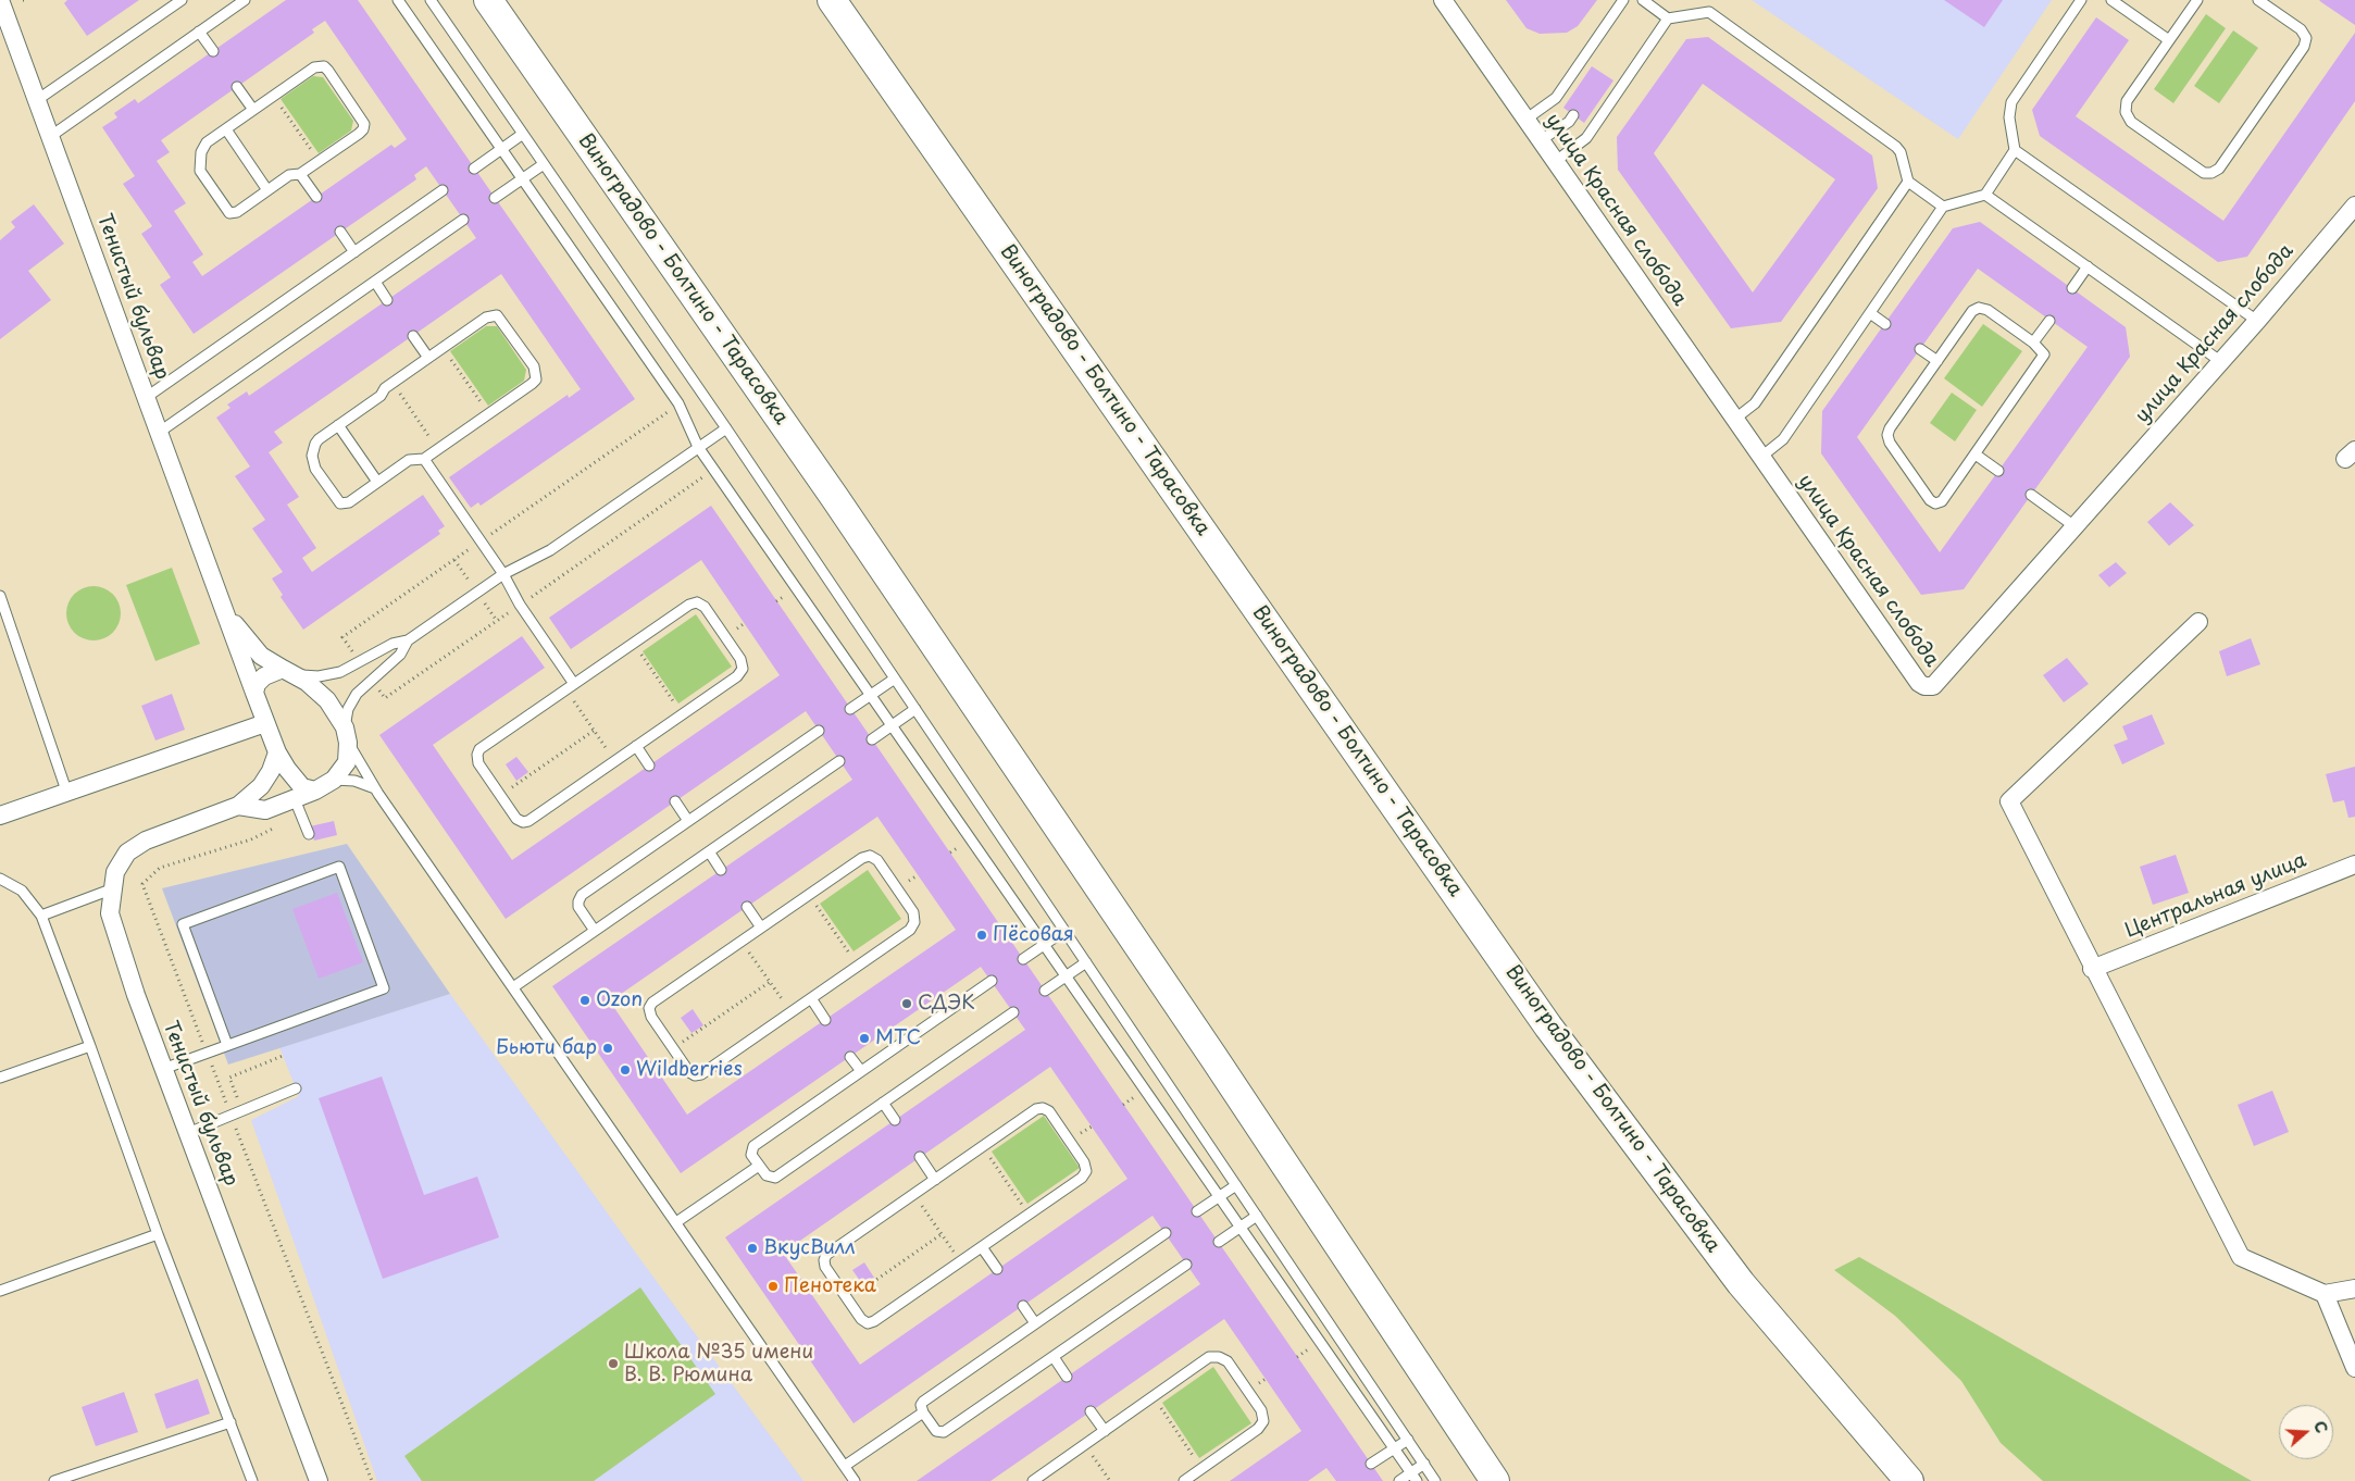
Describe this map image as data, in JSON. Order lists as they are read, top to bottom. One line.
{"streets":{"main road":["Виноградово - Болтино - Тарасовка"],"street":["улица Красная слобода","Тенистый бульвар","Центральная улица"]},"places":["Пёсовая","Ozon","СДЭК","МТС","Бьюти бар","Wildberries","ВкусВилл","Пенотека","Школа №35 имени В. В. Рюмина"],"north":"right"}
